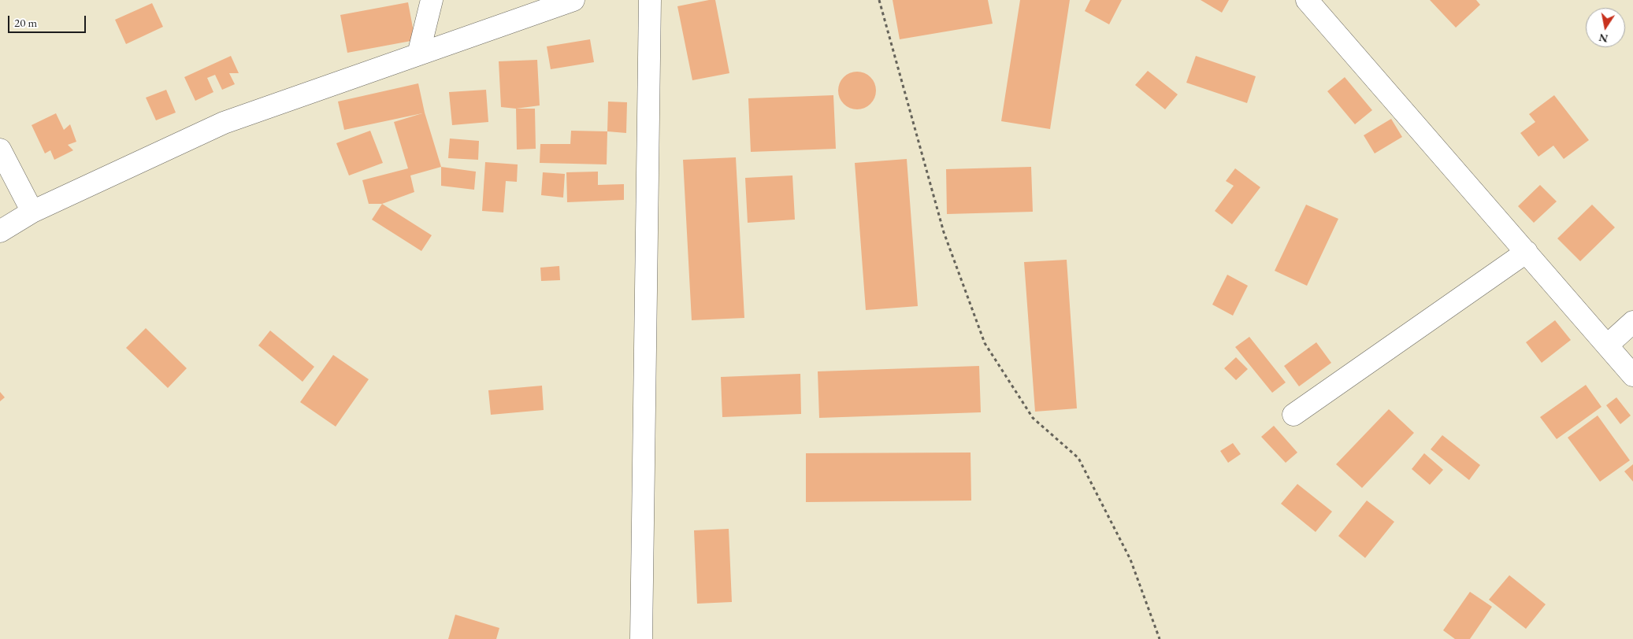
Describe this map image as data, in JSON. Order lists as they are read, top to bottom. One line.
{"scale_bar":"20 m","north":"bottom"}
